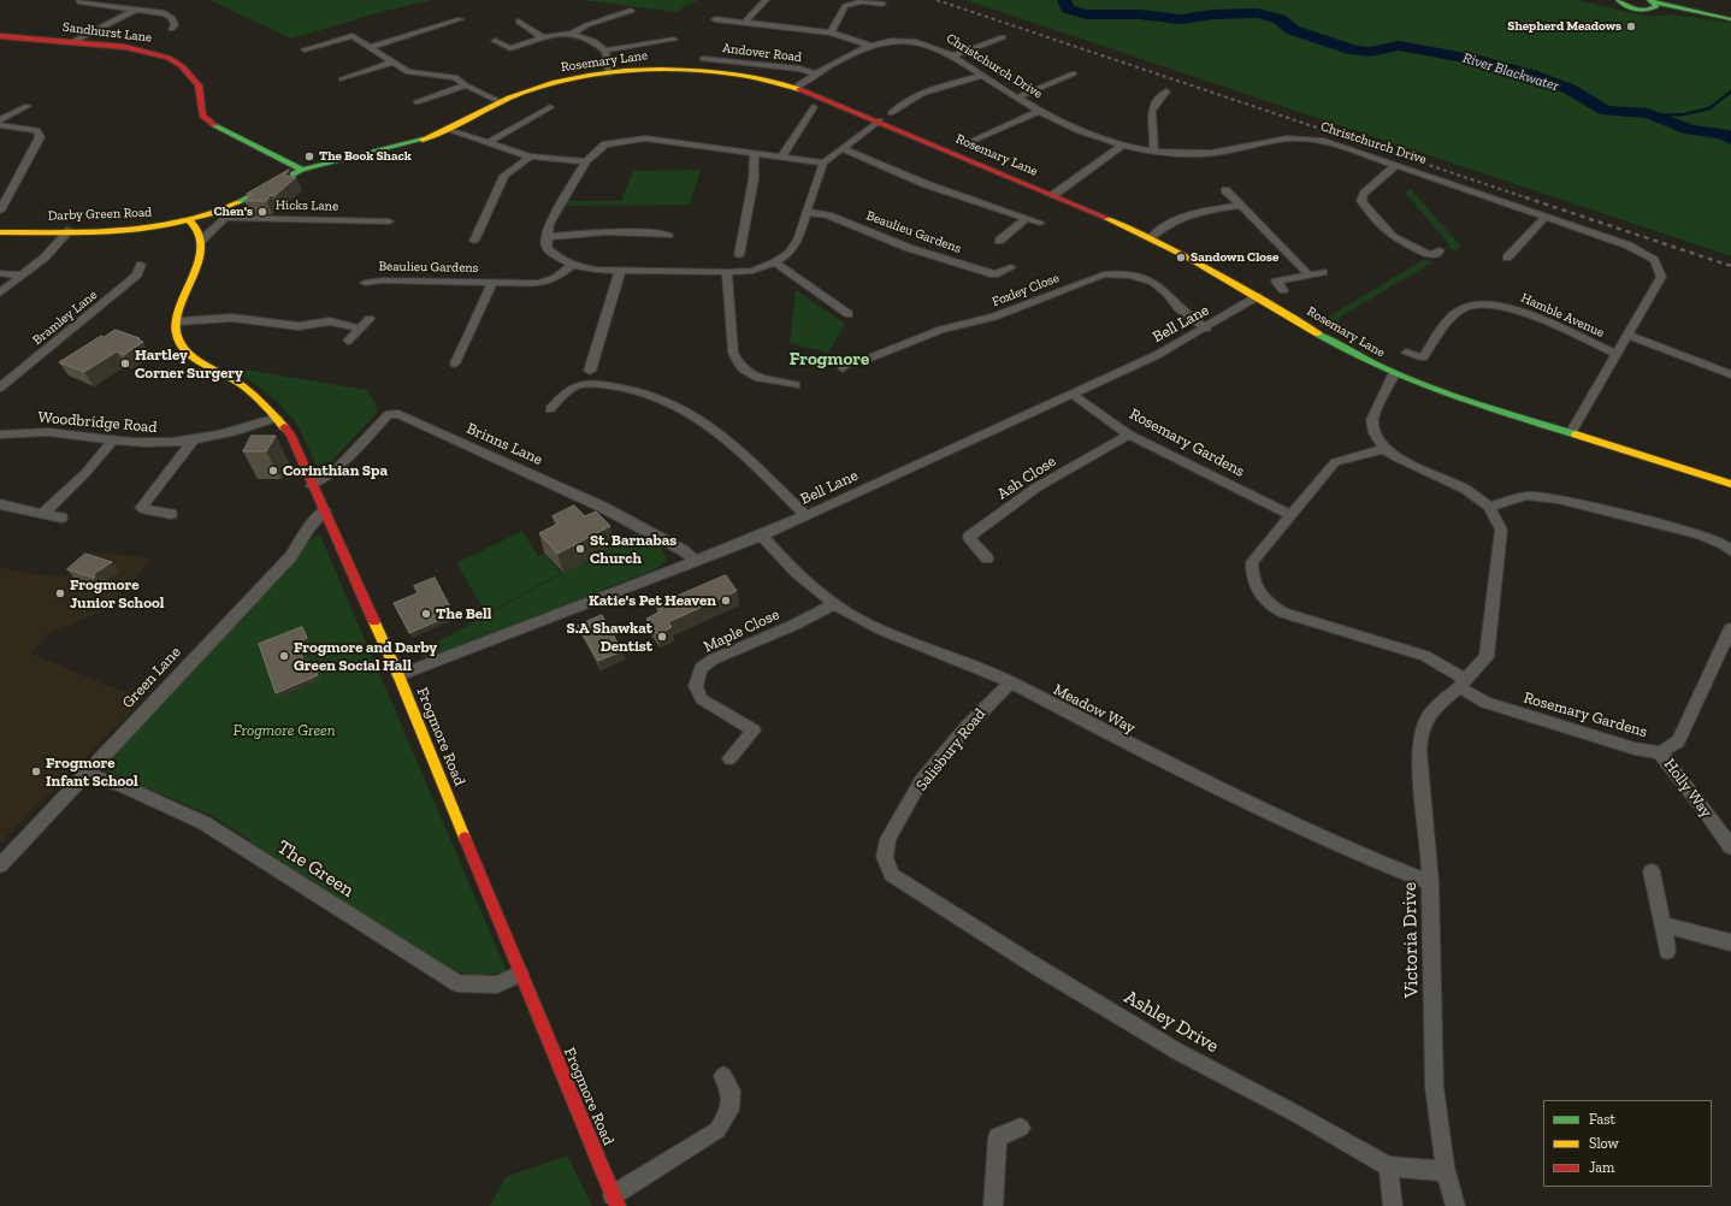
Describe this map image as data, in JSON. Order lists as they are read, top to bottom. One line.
{"streets":{"street":["Sandhurst Lane","Andover Road","Rosemary Lane","Christchurch Drive","Hicks Lane","Darby Green Road","Beaulieu Gardens","Foxley Close","Hamble Avenue","Bramley Lane","Bell Lane","Woodbridge Road","Rosemary Gardens","Brinns Lane","Ash Close","Maple Close","Green Lane","Meadow Way","Frogmore Road","Salisbury Road","Holly Way","The Green","Victoria Drive","Ashley Drive"]},"crossings":[["Sandhurst Lane","Rosemary Lane"],["Andover Road","Christchurch Drive"],["Rosemary Lane","Christchurch Drive"],["Rosemary Lane","Hicks Lane"],["Rosemary Lane","Darby Green Road"],["Rosemary Lane","Bell Lane"],["Christchurch Drive","Hamble Avenue"],["Hicks Lane","Darby Green Road"],["Foxley Close","Bell Lane"],["Bell Lane","Rosemary Gardens"],["Bell Lane","Brinns Lane"],["Bell Lane","Meadow Way"],["Bell Lane","Frogmore Road"],["Woodbridge Road","Frogmore Road"],["Rosemary Gardens","Ash Close"],["Rosemary Gardens","Holly Way"],["Rosemary Gardens","Victoria Drive"],["Brinns Lane","Frogmore Road"],["Maple Close","Meadow Way"],["Green Lane","Frogmore Road"],["Green Lane","The Green"],["Meadow Way","Salisbury Road"],["Meadow Way","Victoria Drive"],["Frogmore Road","The Green"],["Salisbury Road","Ashley Drive"],["Victoria Drive","Ashley Drive"]],"districts":["Frogmore"],"water":["River Blackwater"],"parks":["Frogmore Green"],"places":["Shepherd Meadows","The Book Shack","Chen's","Sandown Close","Hartley Corner Surgery","Corinthian Spa","St. Barnabas Church","Frogmore Junior School","Katie's Pet Heaven","The Bell","S.A Shawkat Dentist","Frogmore and Darby Green Social Hall","Frogmore Infant School"],"legend":["Fast","Slow","Jam"]}
